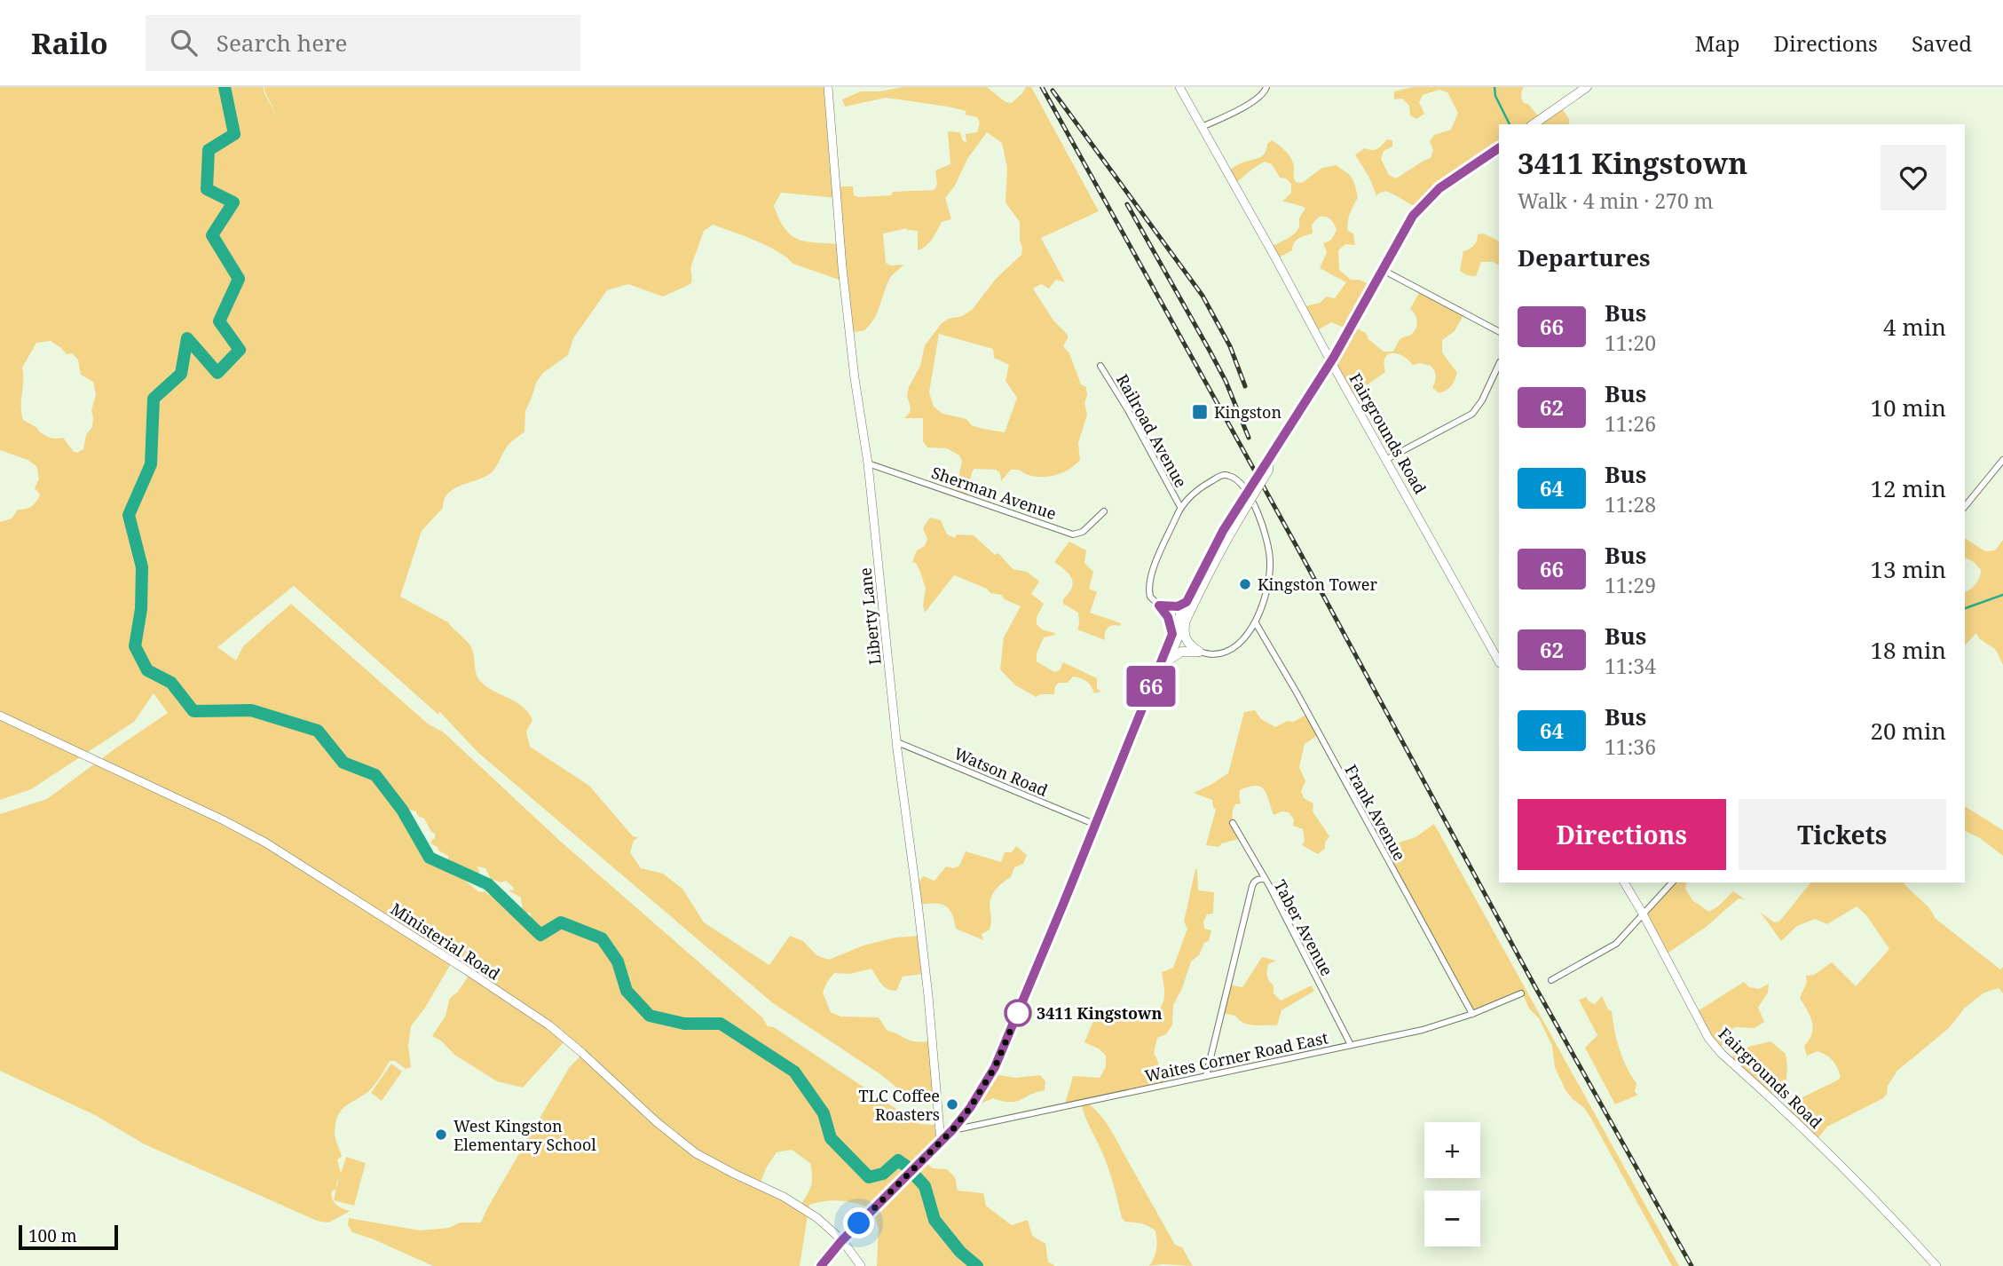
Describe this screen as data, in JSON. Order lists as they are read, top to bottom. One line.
{"streets":{"street":["Railroad Avenue","Fairgrounds Road","Sherman Avenue","Liberty Lane","Watson Road","Frank Avenue","Taber Avenue","Ministerial Road","Waites Corner Road East"]},"crossings":[["Sherman Avenue","Liberty Lane"],["Liberty Lane","Watson Road"],["Frank Avenue","Waites Corner Road East"],["Taber Avenue","Waites Corner Road East"]],"places":{"transit":["Kingston"],"other":["Kingston Tower","3411 Kingstown","TLC Coffee Roasters","West Kingston Elementary School"]},"lines":["bus line 66"],"scale_bar":"100 m","page":{"header":"Railo","search":"Search here","nav":["Map","Directions","Saved"],"on_map":"66","heading":[["3411 Kingstown","Walk · 4 min · 270 m"],"Departures"],"list":[{"mark":"66","name":"Bus","note":"11:20","value":"4 min"},{"mark":"62","name":"Bus","note":"11:26","value":"10 min"},{"mark":"64","name":"Bus","note":"11:28","value":"12 min"},{"mark":"66","name":"Bus","note":"11:29","value":"13 min"},{"mark":"62","name":"Bus","note":"11:34","value":"18 min"},{"mark":"64","name":"Bus","note":"11:36","value":"20 min"}],"buttons":["Directions","Tickets"],"map_buttons":["+","−"],"scale":"100 m"}}
